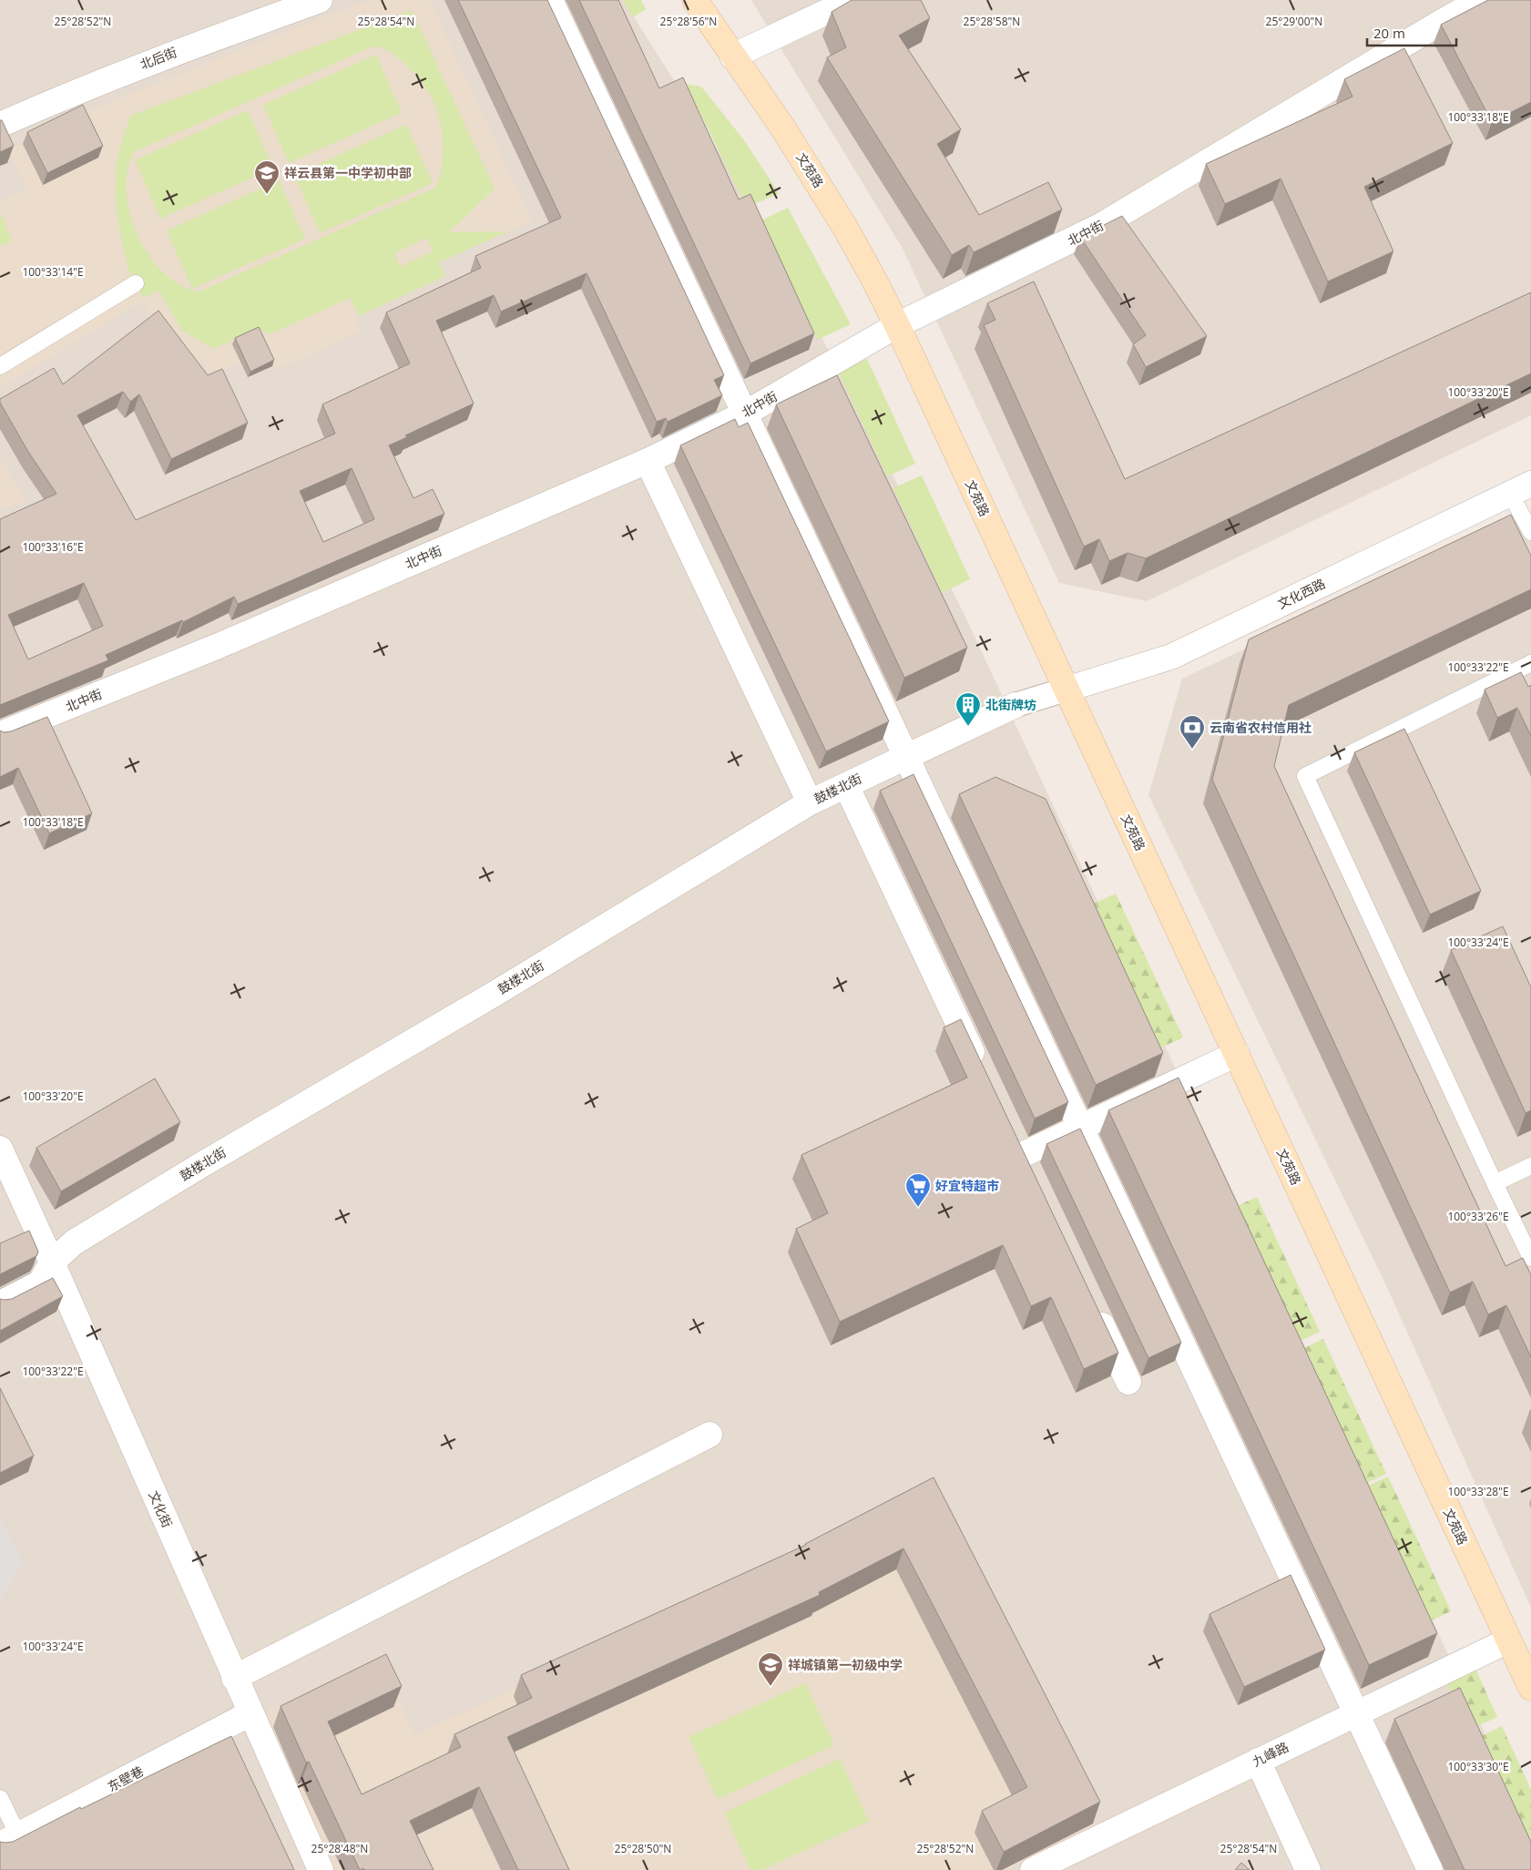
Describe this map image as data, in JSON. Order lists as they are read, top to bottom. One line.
{"streets":{"main road":["文苑路"],"street":["北后街","北中街","文化西路","鼓楼北街","文化街","九峰路","东壁巷"]},"crossings":[["文苑路","北中街"],["文苑路","文化西路"],["文苑路","鼓楼北街"],["文苑路","九峰路"],["文化西路","鼓楼北街"],["鼓楼北街","文化街"],["文化街","东壁巷"]],"places":{"school or university":["祥云县第一中学初中部","祥城镇第一初级中学"],"building":["北街牌坊"],"bank":["云南省农村信用社"],"supermarket":["好宜特超市"]},"scale_bar":"20 m","coordinates":["25°28'52\"N","25°28'54\"N","25°28'56\"N","25°28'58\"N","25°29'00\"N","100°33'18\"E","100°33'14\"E","100°33'20\"E","100°33'16\"E","100°33'22\"E","100°33'24\"E","100°33'26\"E","100°33'28\"E","100°33'30\"E","25°28'48\"N","25°28'50\"N"]}
